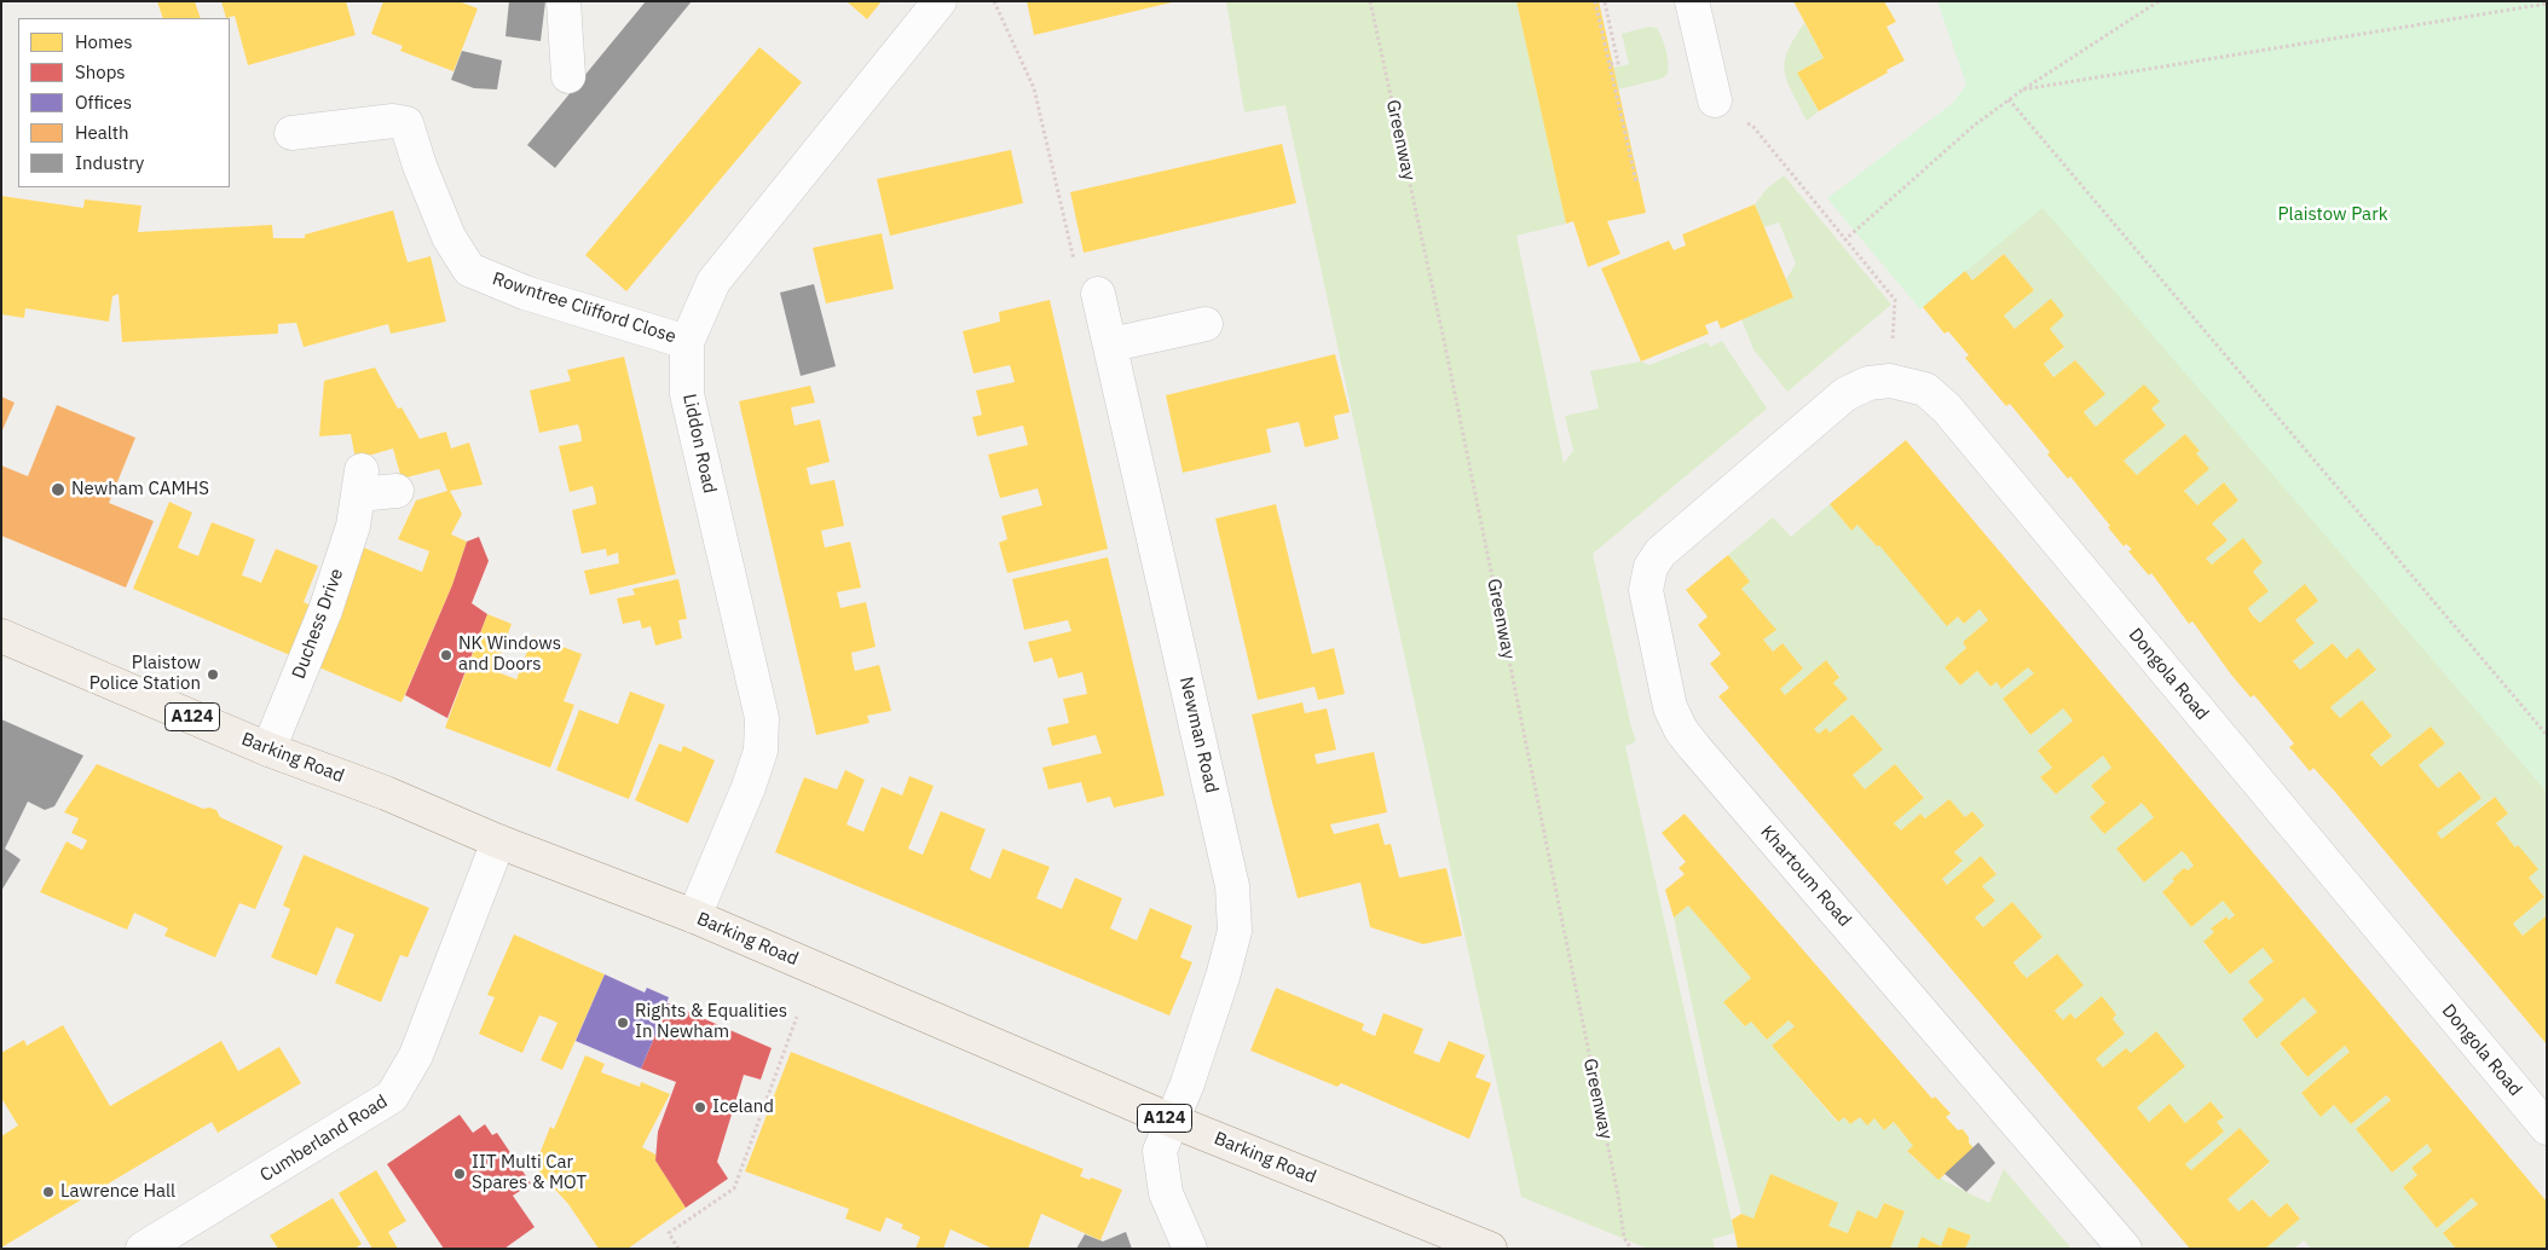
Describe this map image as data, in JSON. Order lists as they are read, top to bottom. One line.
{"streets":{"main road":["A124","Barking Road"],"street":["Rowntree Clifford Close","Liddon Road","Duchess Drive","Dongola Road","Newman Road","Khartoum Road","Cumberland Road"],"path":["Greenway"]},"crossings":[["Rowntree Clifford Close","Liddon Road"],["Liddon Road","Barking Road"],["Duchess Drive","Barking Road"],["Dongola Road","Khartoum Road"],["Newman Road","Barking Road"],["Barking Road","Cumberland Road"]],"parks":["Plaistow Park"],"places":["Newham CAMHS","NK Windows and Doors","Plaistow Police Station","Rights & Equalities In Newham","Iceland","IIT Multi Car Spares & MOT","Lawrence Hall"],"legend":["Homes","Shops","Offices","Health","Industry"]}
